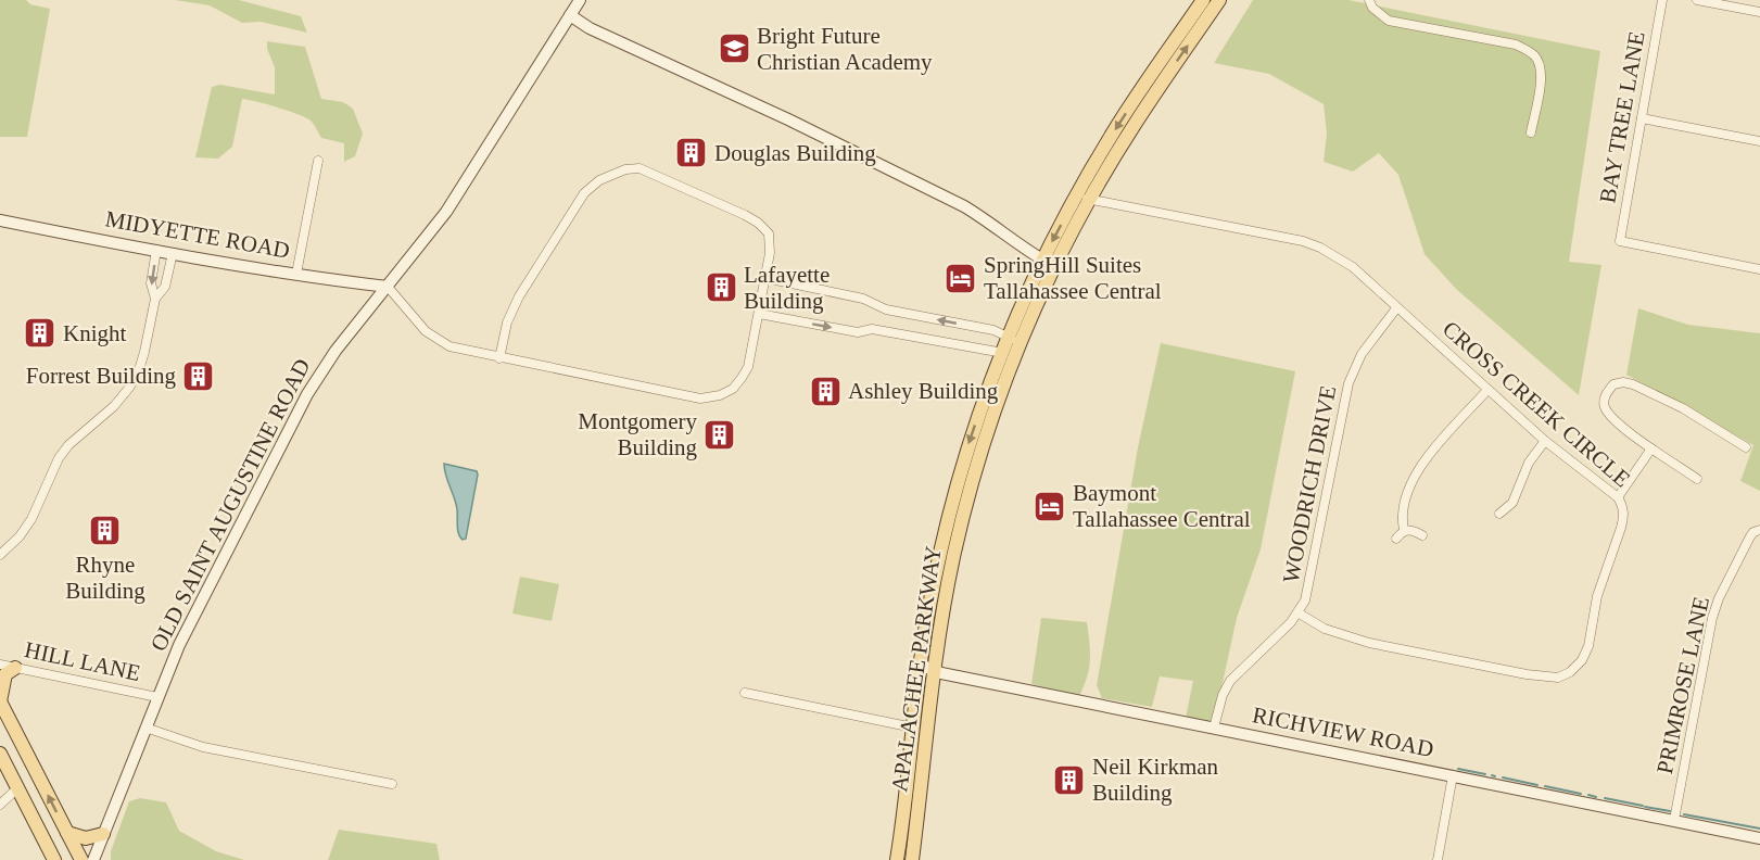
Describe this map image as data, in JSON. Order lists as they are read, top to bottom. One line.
{"streets":{"main road":["APALACHEE PARKWAY"],"street":["BAY TREE LANE","MIDYETTE ROAD","CROSS CREEK CIRCLE","WOODRICH DRIVE","OLD SAINT AUGUSTINE ROAD","HILL LANE","PRIMROSE LANE","RICHVIEW ROAD"]},"crossings":[["MIDYETTE ROAD","OLD SAINT AUGUSTINE ROAD"],["CROSS CREEK CIRCLE","WOODRICH DRIVE"],["CROSS CREEK CIRCLE","APALACHEE PARKWAY"],["WOODRICH DRIVE","RICHVIEW ROAD"],["OLD SAINT AUGUSTINE ROAD","HILL LANE"],["APALACHEE PARKWAY","RICHVIEW ROAD"],["PRIMROSE LANE","RICHVIEW ROAD"]],"places":{"school or university":["Bright Future Christian Academy"],"building":["Douglas Building","Lafayette Building","Knight","Forrest Building","Ashley Building","Montgomery Building","Rhyne Building","Neil Kirkman Building"],"hotel":["SpringHill Suites Tallahassee Central","Baymont Tallahassee Central"]}}
